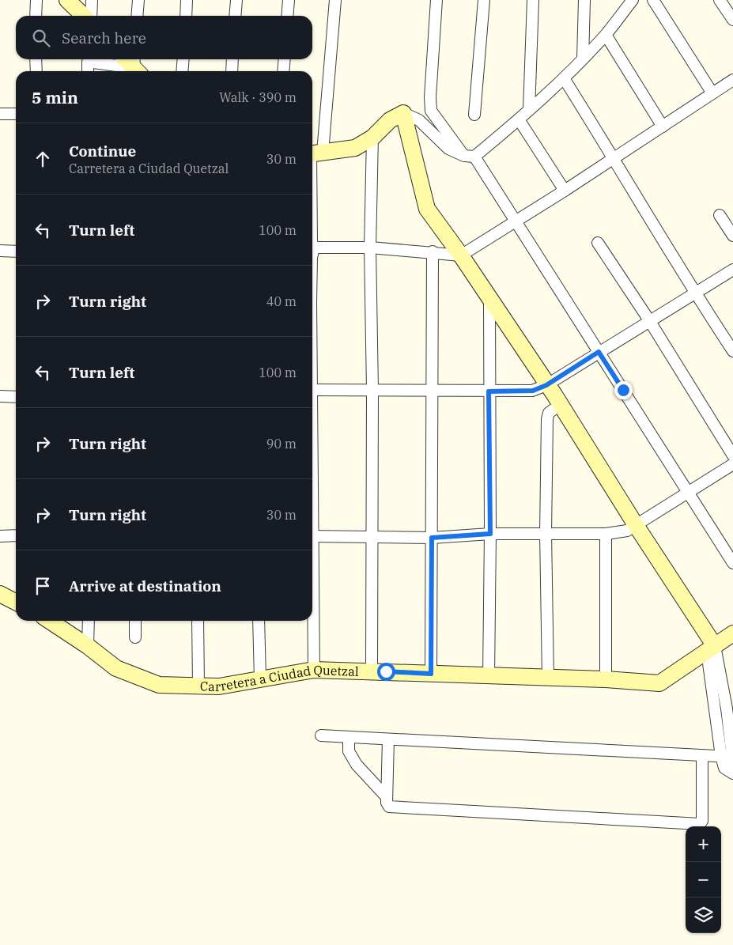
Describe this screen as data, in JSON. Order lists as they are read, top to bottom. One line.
{"streets":{"street":["Carretera a Ciudad Quetzal"]},"page":{"search":"Search here","heading":["5 min","Walk · 390 m"],"list":[["Continue","Carretera a Ciudad Quetzal","30 m"],["Turn left","100 m"],["Turn right","40 m"],["Turn left","100 m"],["Turn right","90 m"],["Turn right","30 m"],"Arrive at destination"],"map_buttons":["+","−"]}}
